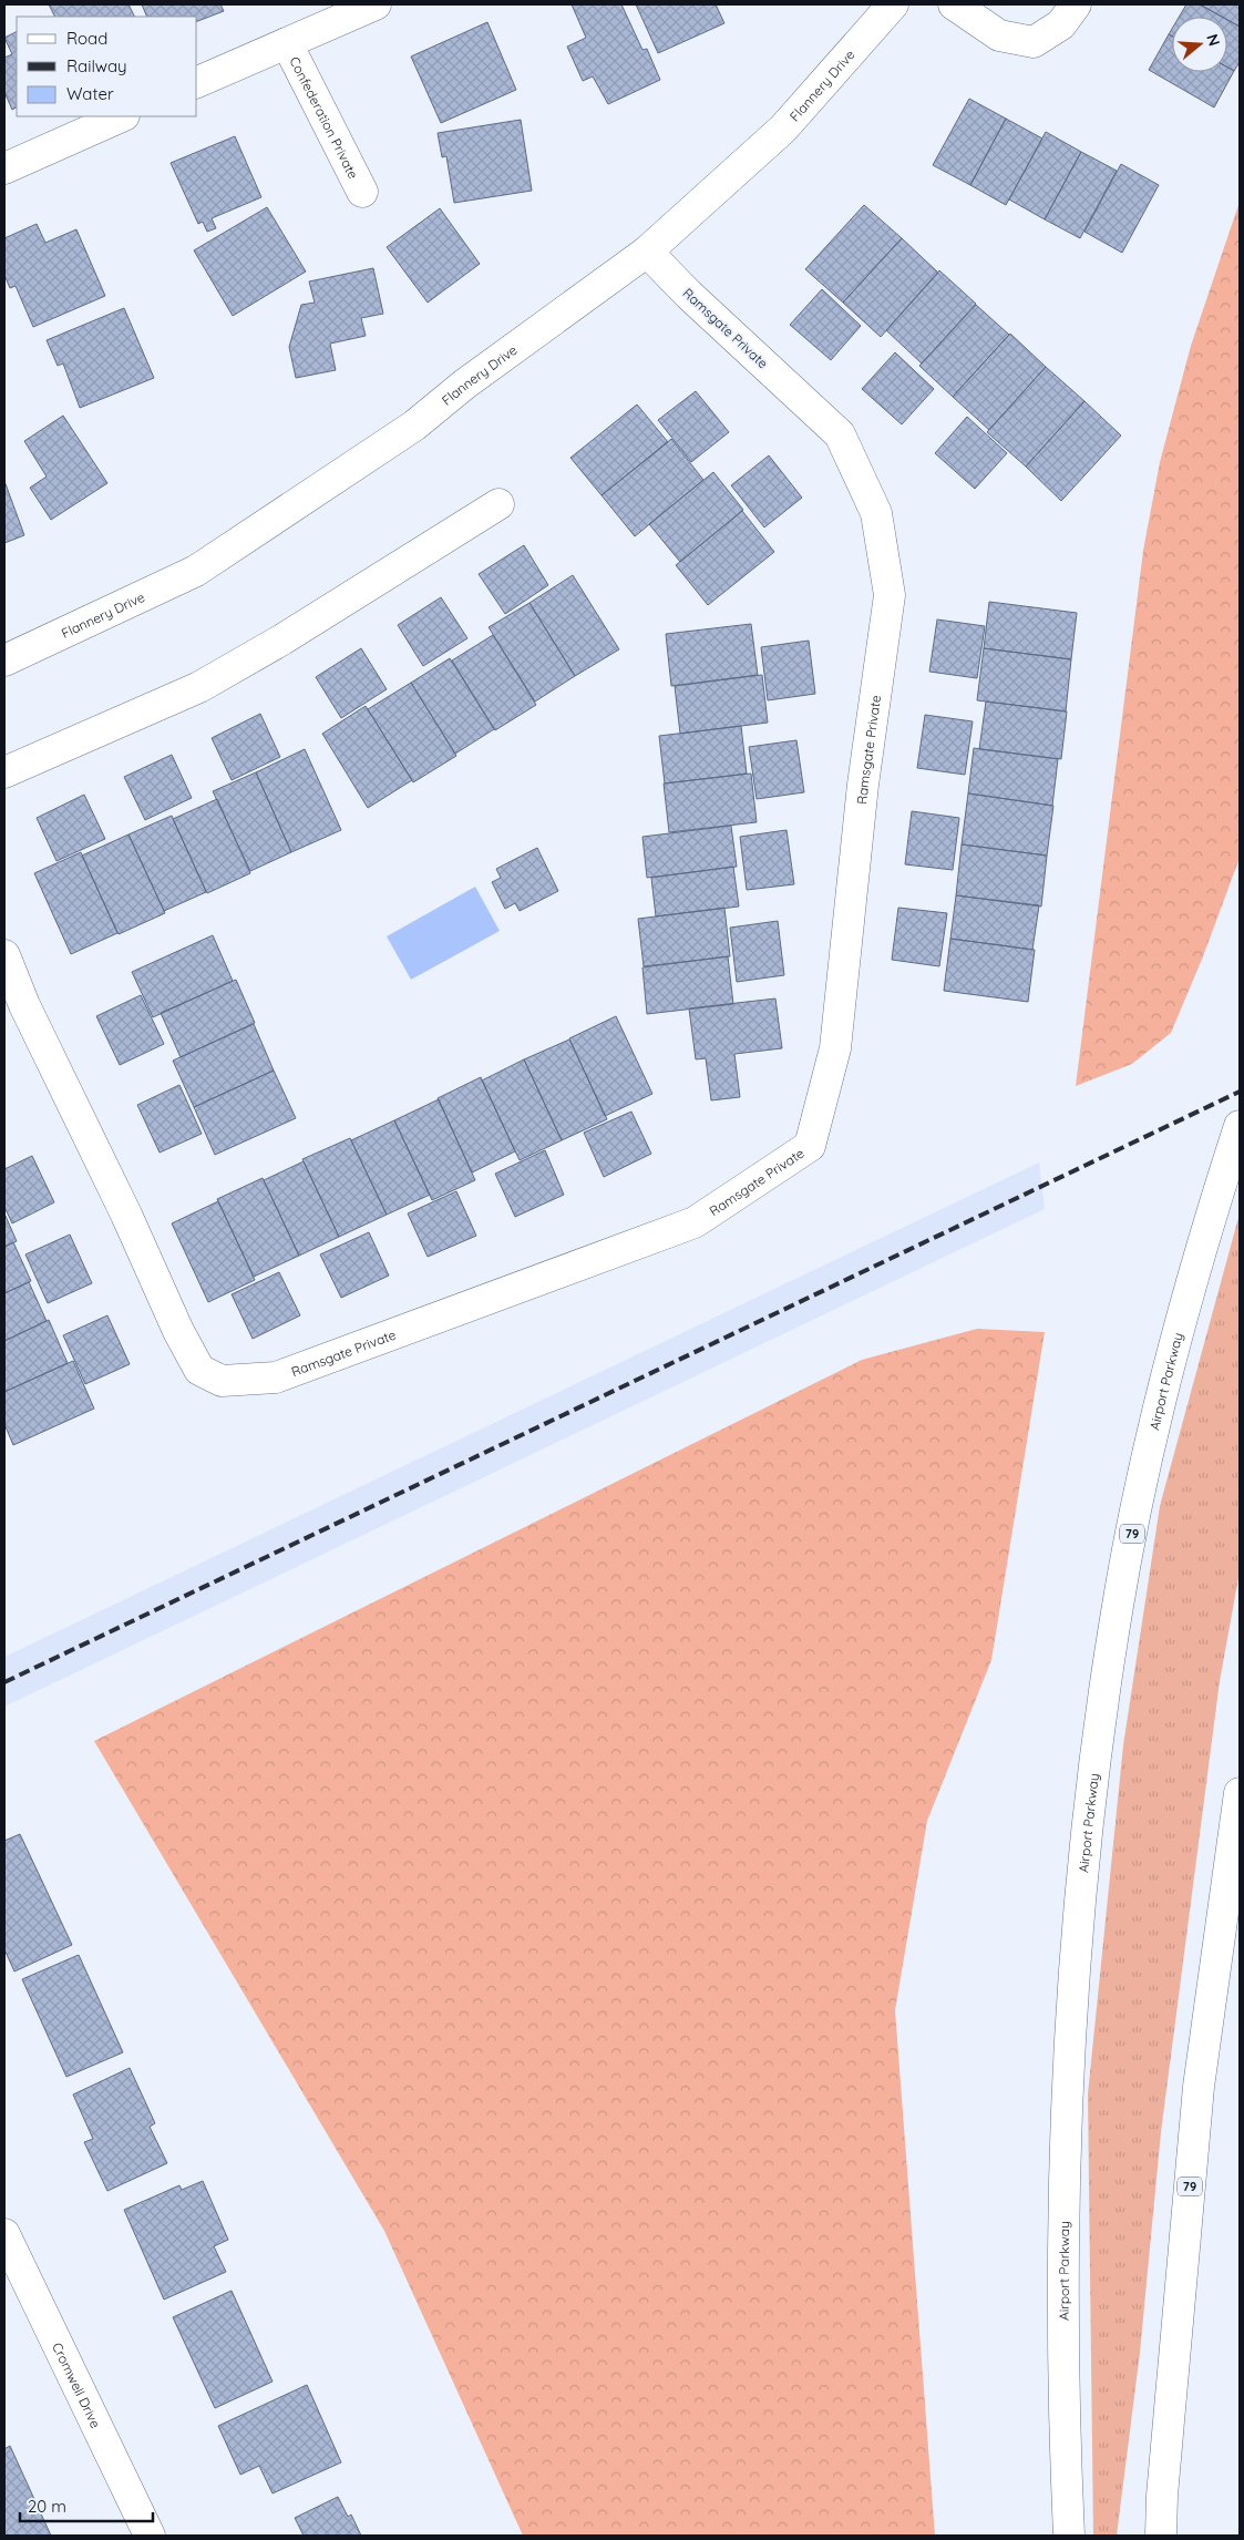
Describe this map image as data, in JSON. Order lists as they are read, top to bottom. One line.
{"streets":{"main road":["Flannery Drive","Confederation Private","Ramsgate Private","Airport Parkway","79","Cromwell Drive"]},"crossings":[["Flannery Drive","Ramsgate Private"]],"legend":["Road","Railway","Water"],"scale_bar":"20 m","north":"right"}
